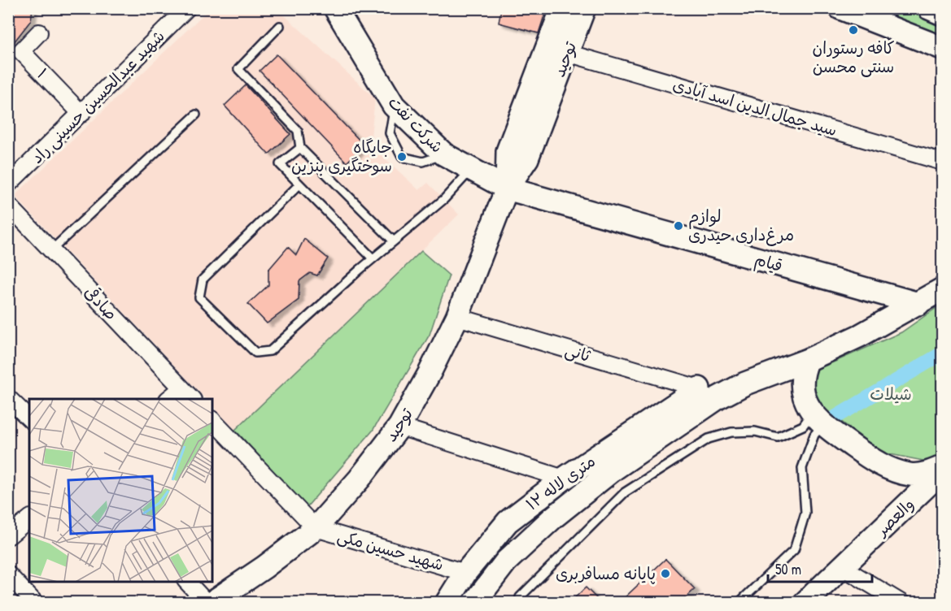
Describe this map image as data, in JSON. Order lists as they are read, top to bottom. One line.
{"streets":{"main road":["توحید","شرکت نفت","قیام","۱۲ متری لاله","والعصر"],"street":["۱","شهید عبدالحسین حسینی راد","سید جمال الدین اسد آبادی","صادقی","ثانی","شهید حسین مکی"]},"crossings":[["توحید","سید جمال الدین اسد آبادی"],["توحید","شرکت نفت"],["توحید","قیام"],["توحید","ثانی"],["توحید","شهید حسین مکی"],["۱","شهید عبدالحسین حسینی راد"],["شرکت نفت","قیام"],["ثانی","۱۲ متری لاله"],["۱۲ متری لاله","شهید حسین مکی"]],"parks":["شیلات"],"places":["کافه رستوران سنتی محسن","جایگاه سوختگیرى بنزین","لوازم مرغ‌داری حیدری","پایانه مسافربری"],"scale_bar":"50 m"}
